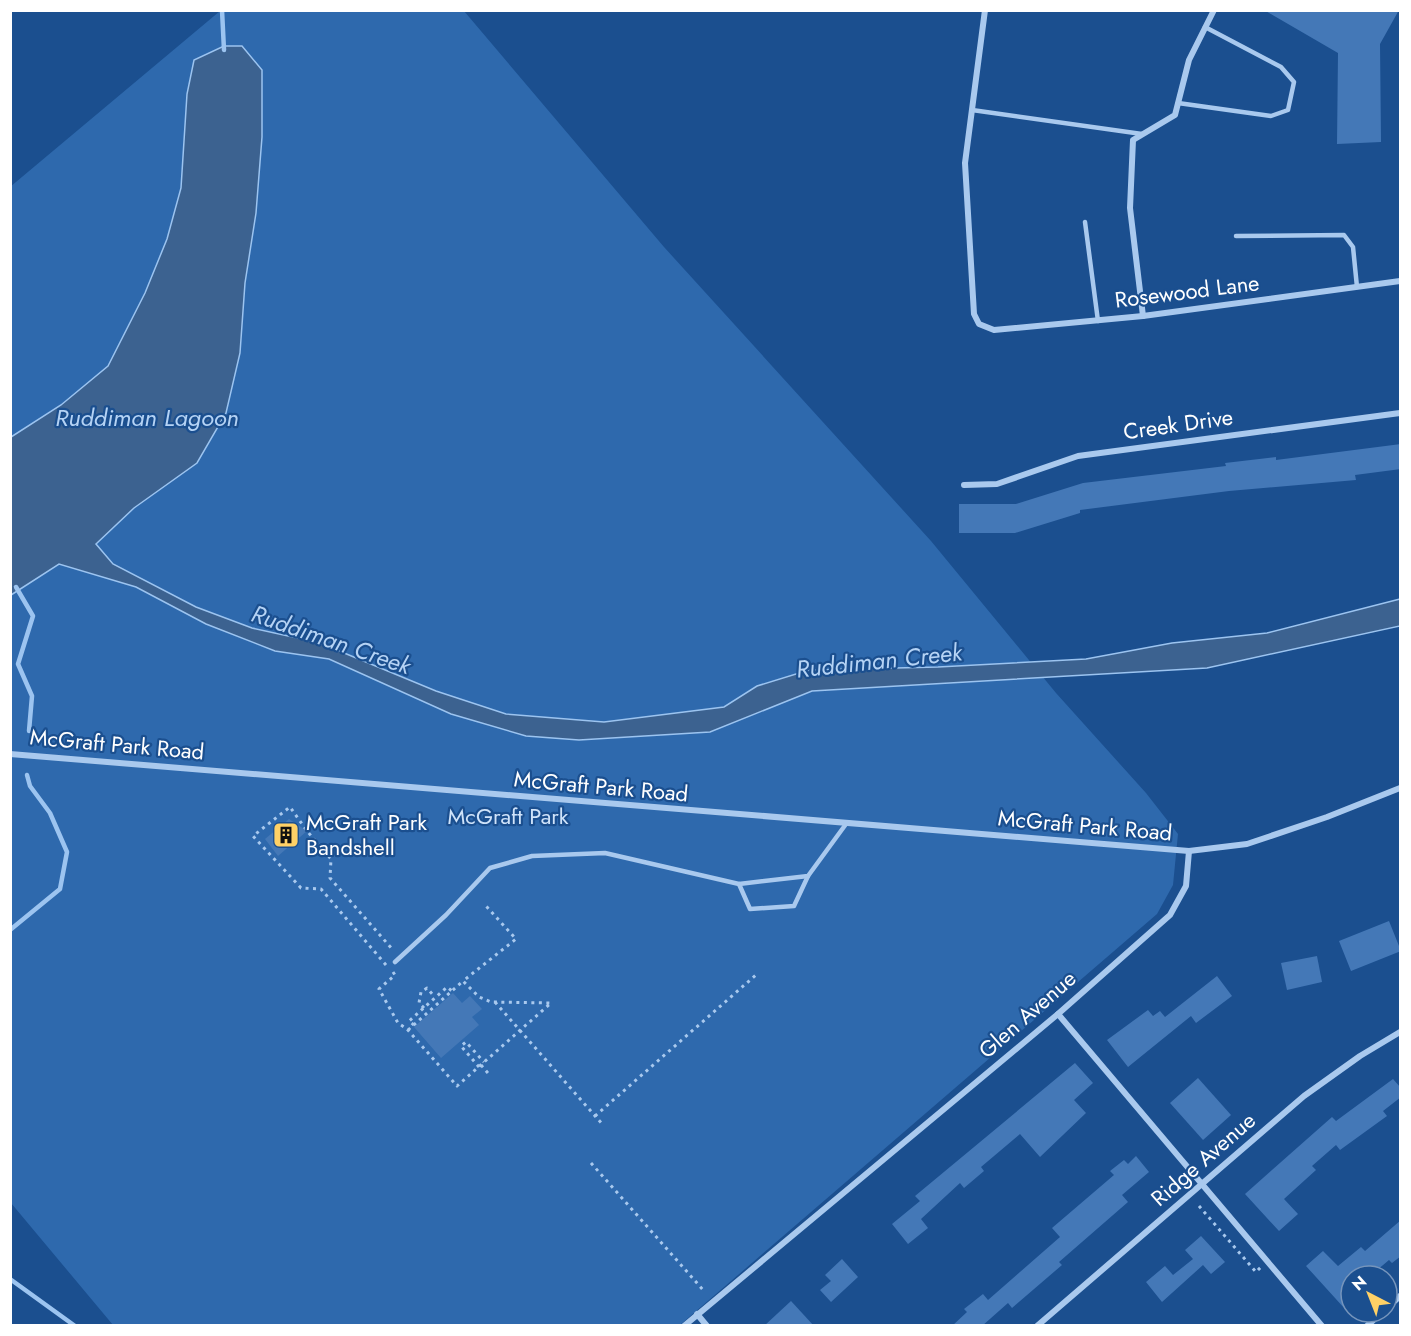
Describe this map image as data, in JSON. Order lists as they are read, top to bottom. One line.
{"streets":{"street":["Rosewood Lane","Creek Drive","McGraft Park Road","Glen Avenue","Ridge Avenue"]},"crossings":[["McGraft Park Road","Glen Avenue"]],"water":["Ruddiman Lagoon","Ruddiman Creek"],"parks":["McGraft Park"],"places":{"building":["McGraft Park Bandshell"]},"north":"top left"}
